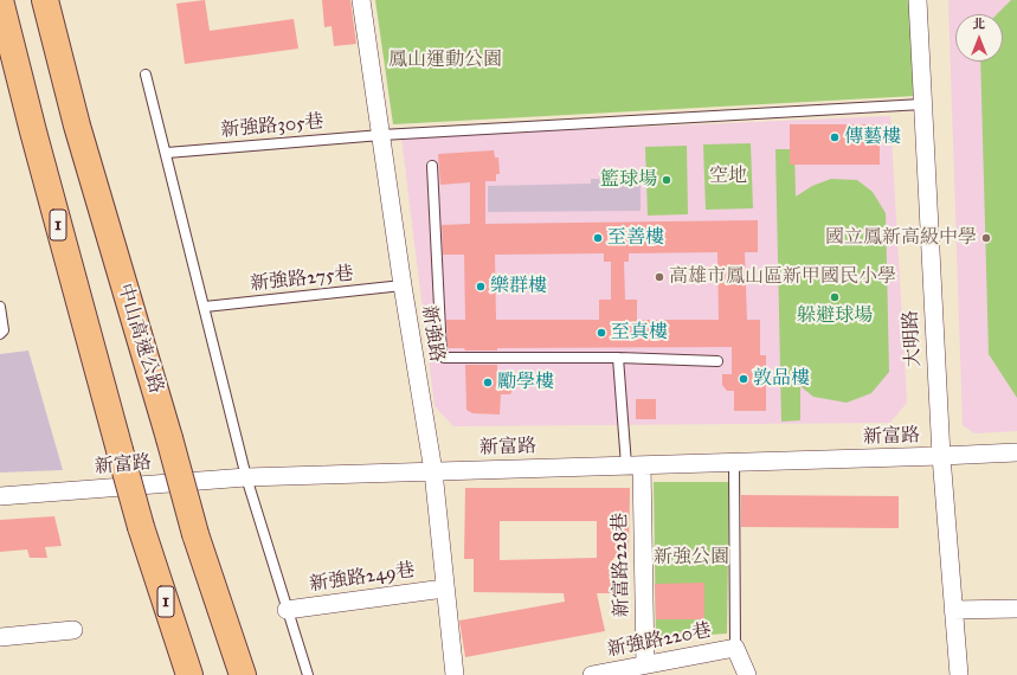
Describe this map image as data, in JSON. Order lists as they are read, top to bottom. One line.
{"streets":{"highway":["1","中山高速公路"],"street":["新強路","大明路","新富路","新富路228巷","新強路249巷","新強路220巷"],"lane":["新強路305巷","新強路275巷"]},"crossings":[["新強路305巷","新強路"],["新強路305巷","大明路"],["新強路275巷","新強路"],["新強路","新富路"],["新強路","新強路249巷"],["大明路","新富路"],["新富路","新富路228巷"],["新富路228巷","新強路220巷"]],"parks":["鳳山運動公園","空地","新強公園"],"places":["傳藝樓","籃球場","至善樓","國立鳳新高級中學","高雄市鳳山區新甲國民小學","樂群樓","躲避球場","至真樓","敦品樓","勵學樓"],"north":"top"}
